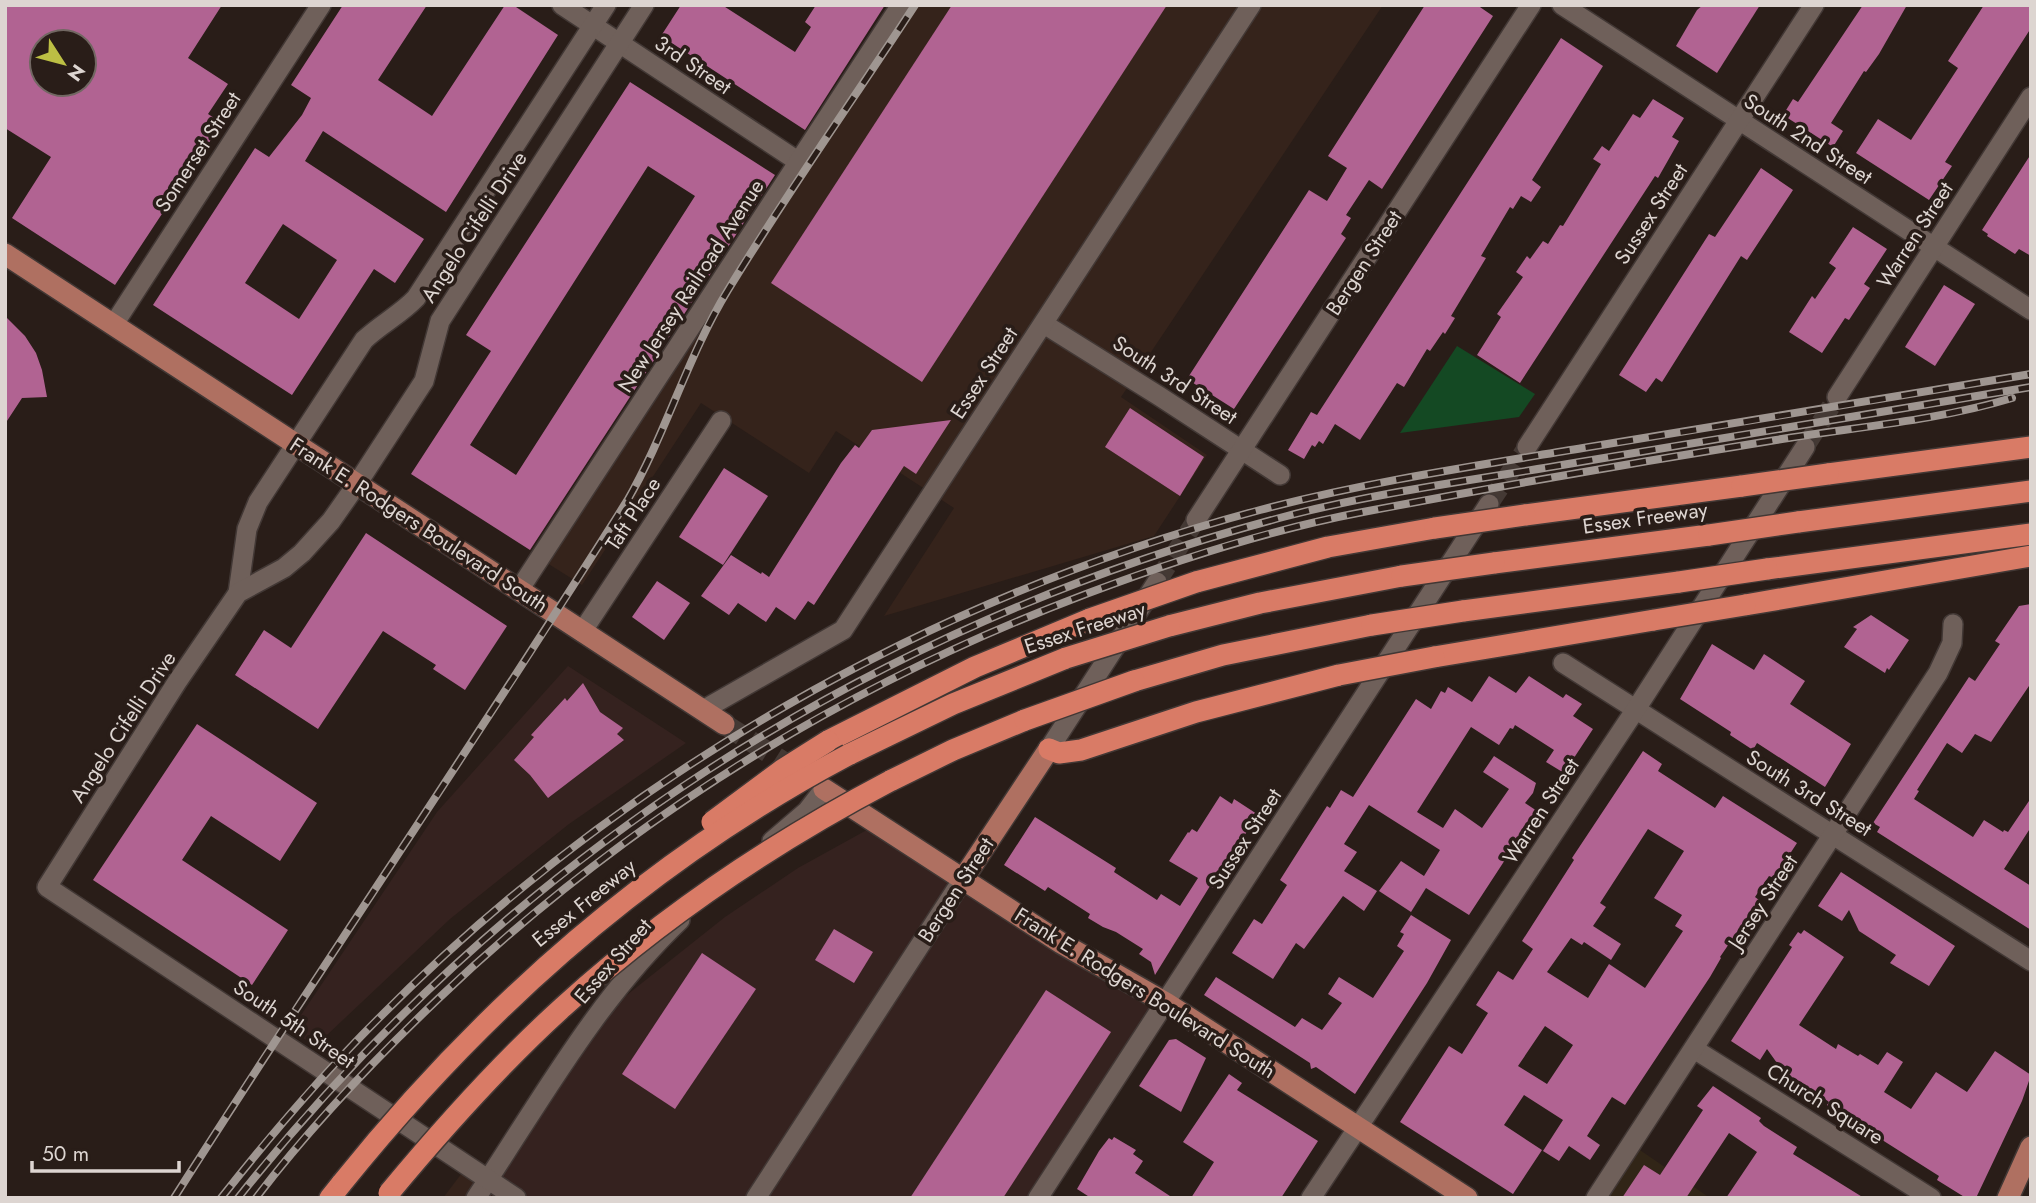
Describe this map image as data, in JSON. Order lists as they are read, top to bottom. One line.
{"streets":{"highway":["Essex Freeway"],"main road":["Bergen Street","Frank E. Rodgers Boulevard South"],"street":["3rd Street","South 2nd Street","Somerset Street","Sussex Street","Angelo Cifelli Drive","Warren Street","New Jersey Railroad Avenue","Essex Street","South 3rd Street","Taft Place","Jersey Street","South 5th Street","Church Square"]},"crossings":[["3rd Street","Angelo Cifelli Drive"],["3rd Street","New Jersey Railroad Avenue"],["South 2nd Street","Sussex Street"],["South 2nd Street","Warren Street"],["Somerset Street","Frank E. Rodgers Boulevard South"],["Sussex Street","Frank E. Rodgers Boulevard South"],["Angelo Cifelli Drive","Frank E. Rodgers Boulevard South"],["Angelo Cifelli Drive","South 5th Street"],["Warren Street","South 3rd Street"],["Warren Street","Frank E. Rodgers Boulevard South"],["Bergen Street","South 3rd Street"],["Bergen Street","Frank E. Rodgers Boulevard South"],["New Jersey Railroad Avenue","Frank E. Rodgers Boulevard South"],["Essex Street","South 3rd Street"],["Essex Street","Frank E. Rodgers Boulevard South"],["Essex Street","South 5th Street"],["South 3rd Street","Jersey Street"],["Taft Place","Frank E. Rodgers Boulevard South"],["Jersey Street","Church Square"]],"scale_bar":"50 m","north":"bottom right"}
